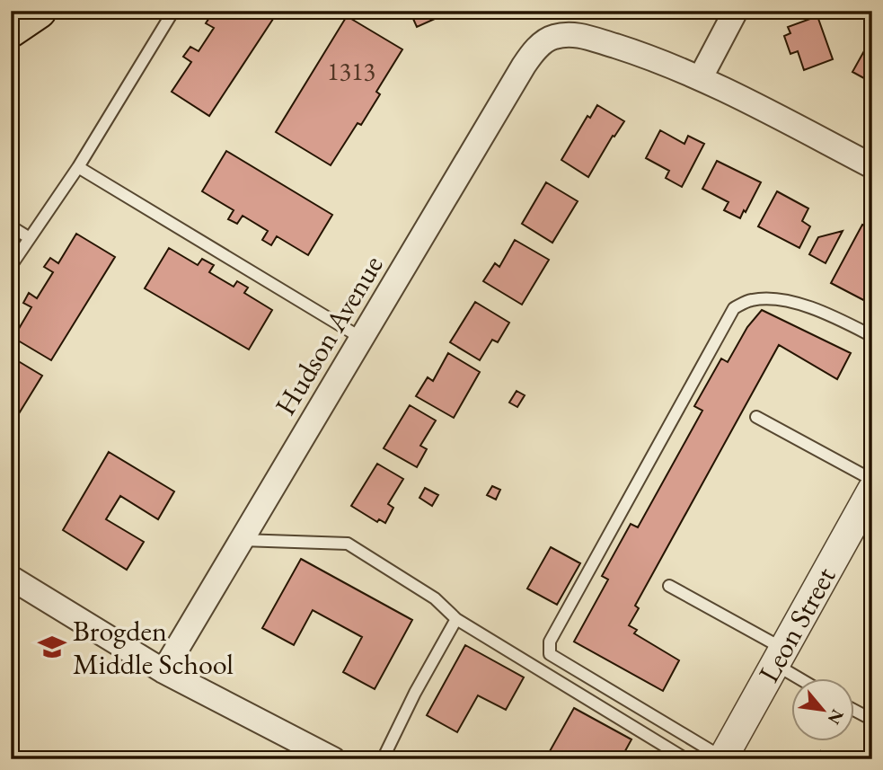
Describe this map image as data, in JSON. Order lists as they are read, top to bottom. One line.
{"streets":{"street":["Hudson Avenue","Leon Street"]},"places":{"school or university":["Brogden Middle School"]},"house_numbers":["1313"],"north":"bottom right"}
